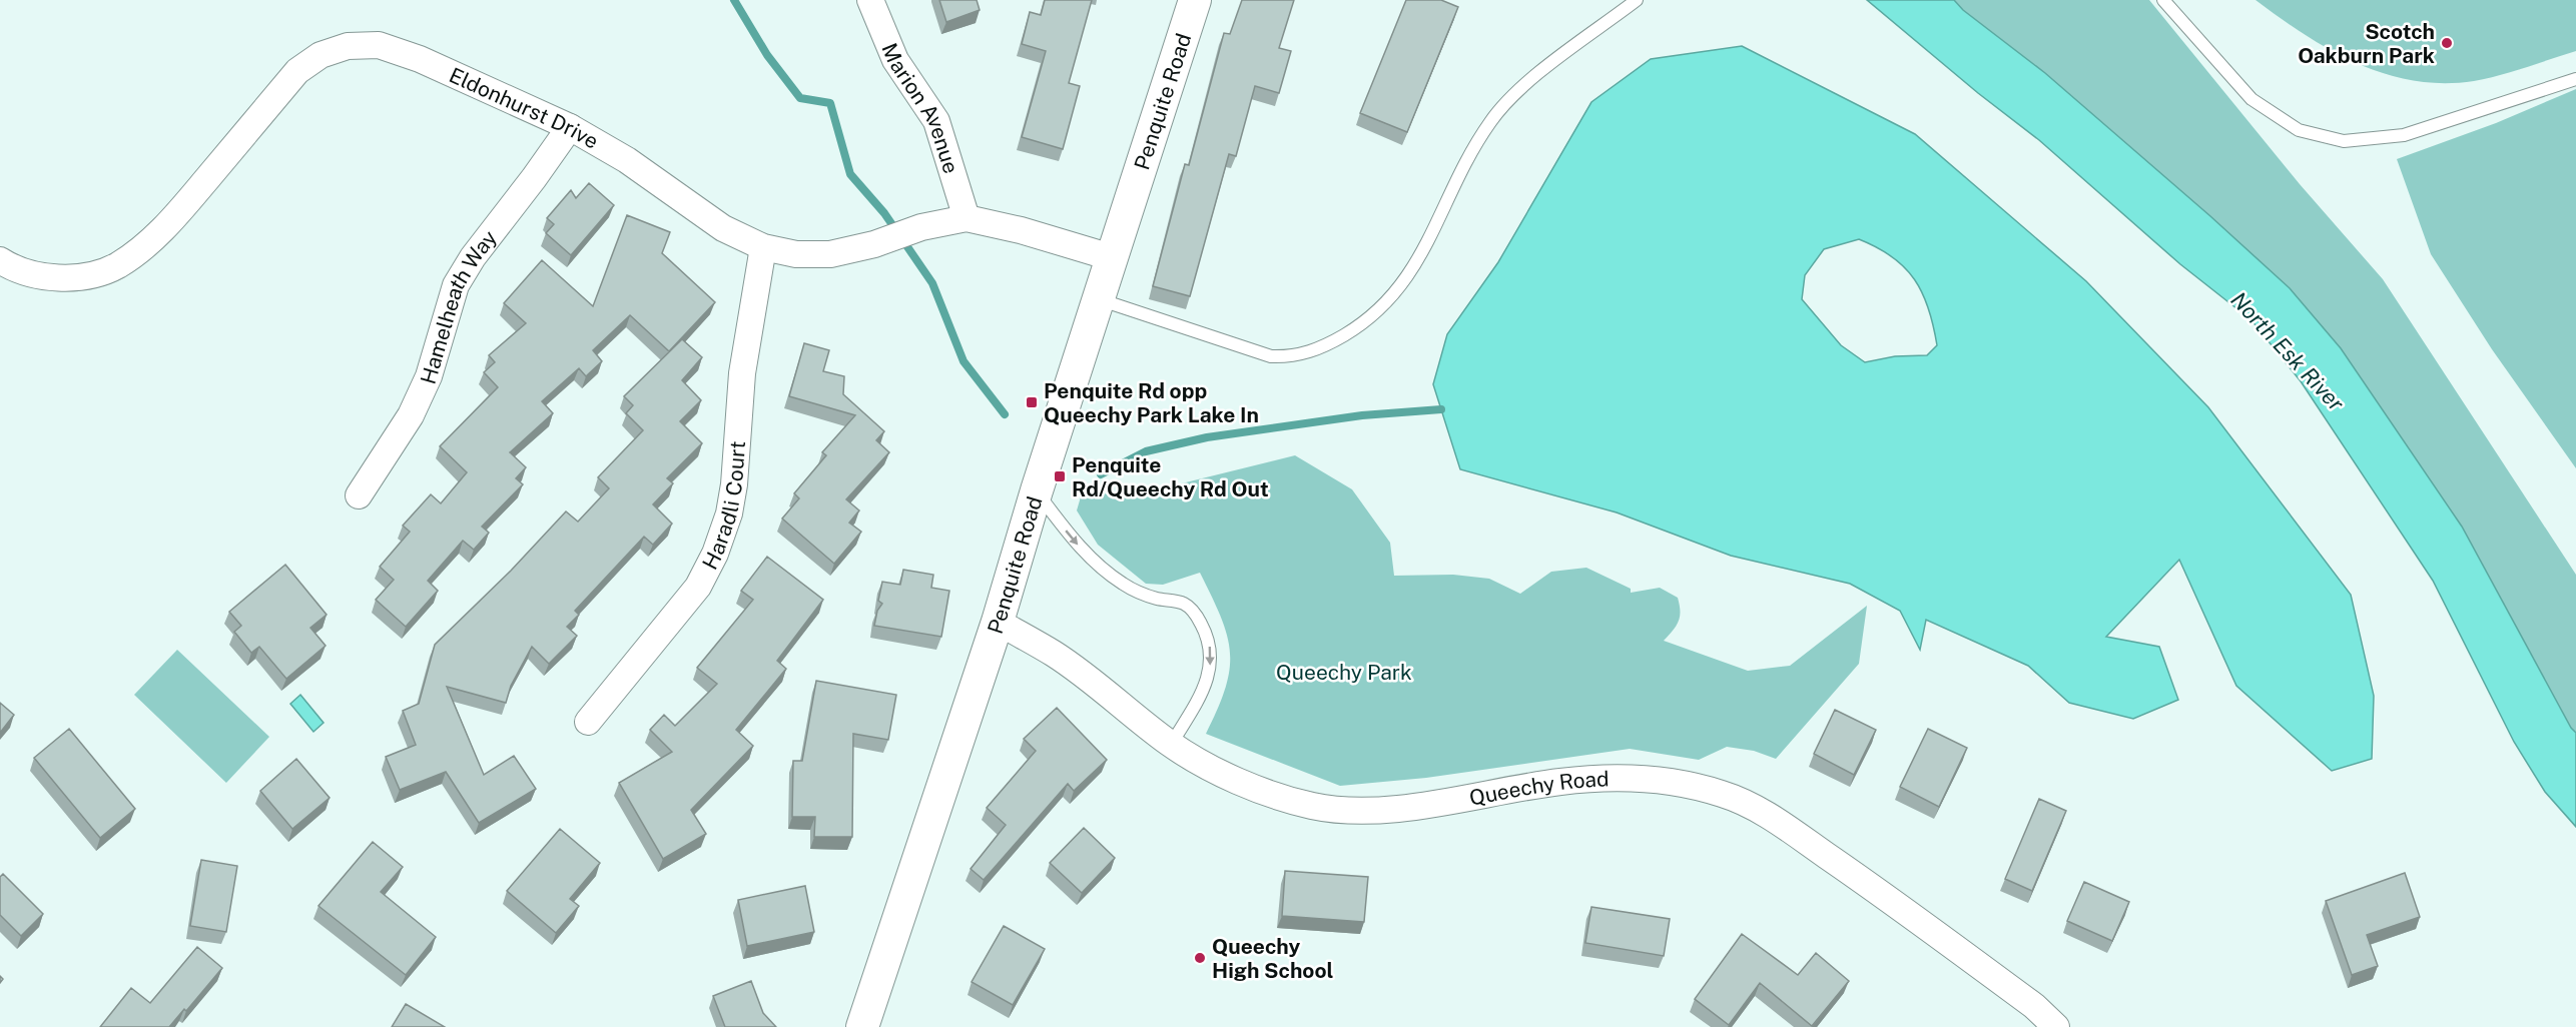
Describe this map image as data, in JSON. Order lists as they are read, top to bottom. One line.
{"streets":{"street":["Penquite Road","Eldonhurst Drive","Marion Avenue","Hamelheath Way","Haradli Court","Queechy Road"]},"crossings":[["Penquite Road","Eldonhurst Drive"],["Penquite Road","Queechy Road"],["Eldonhurst Drive","Marion Avenue"],["Eldonhurst Drive","Hamelheath Way"],["Eldonhurst Drive","Haradli Court"]],"water":["North Esk River"],"parks":["Queechy Park"],"places":{"other":["Scotch Oakburn Park","Queechy High School"],"transit":["Penquite Rd opp Queechy Park Lake In","Penquite Rd/Queechy Rd Out"]}}
